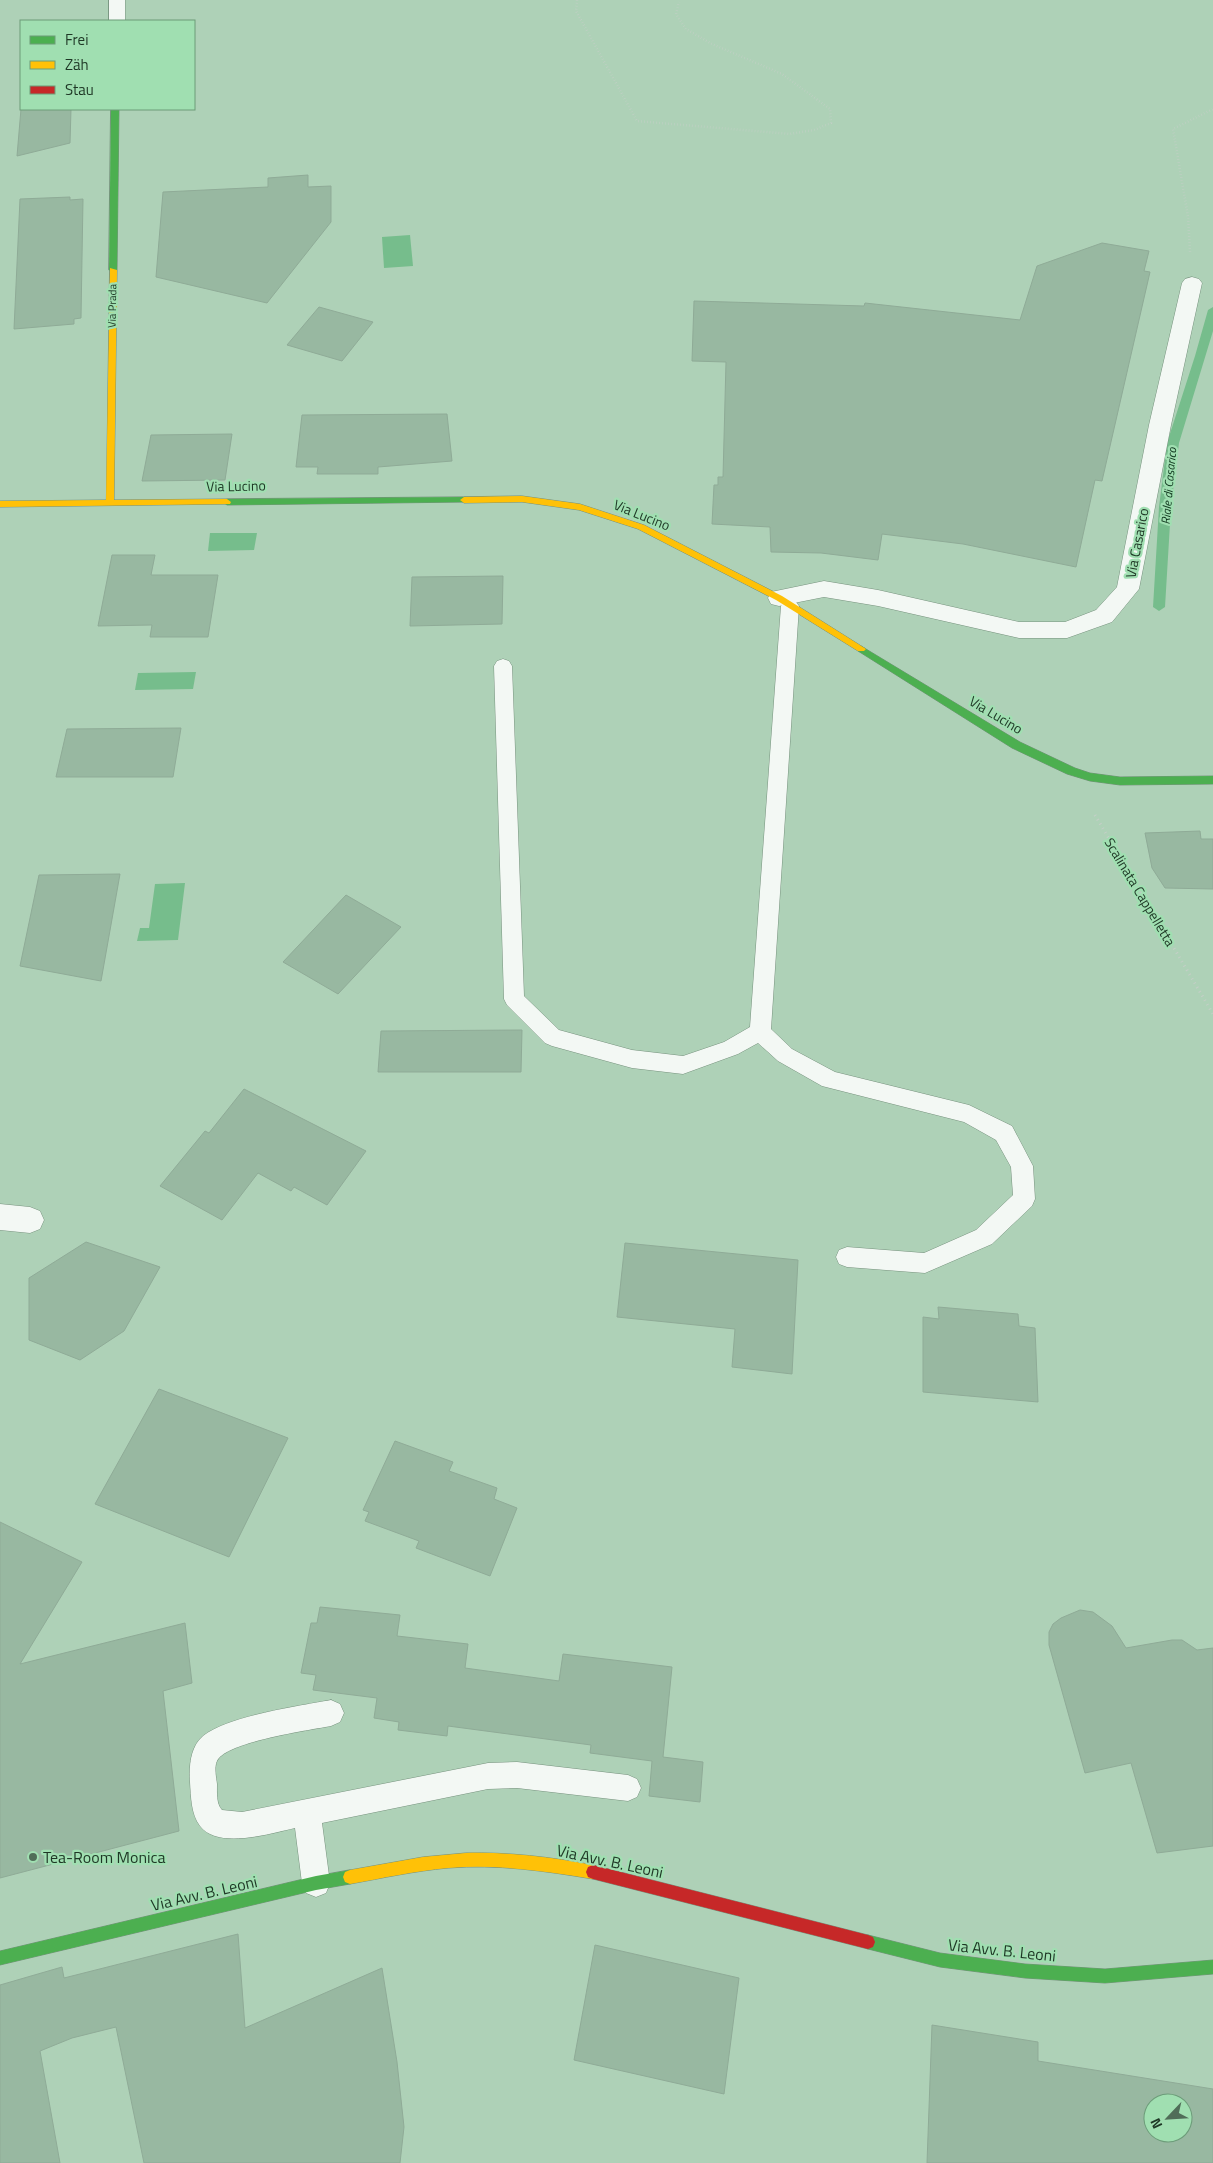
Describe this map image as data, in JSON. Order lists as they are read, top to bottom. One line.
{"streets":{"street":["Via Prada","Via Lucino","Via Casarico","Via Avv. B. Leoni"],"path":["Scalinata Cappelletta"]},"crossings":[["Via Prada","Via Lucino"],["Via Lucino","Via Casarico"],["Via Lucino","Scalinata Cappelletta"]],"water":["Riale di Casarico"],"places":["Tea-Room Monica"],"legend":["Frei","Zäh","Stau"],"north":"bottom left"}
